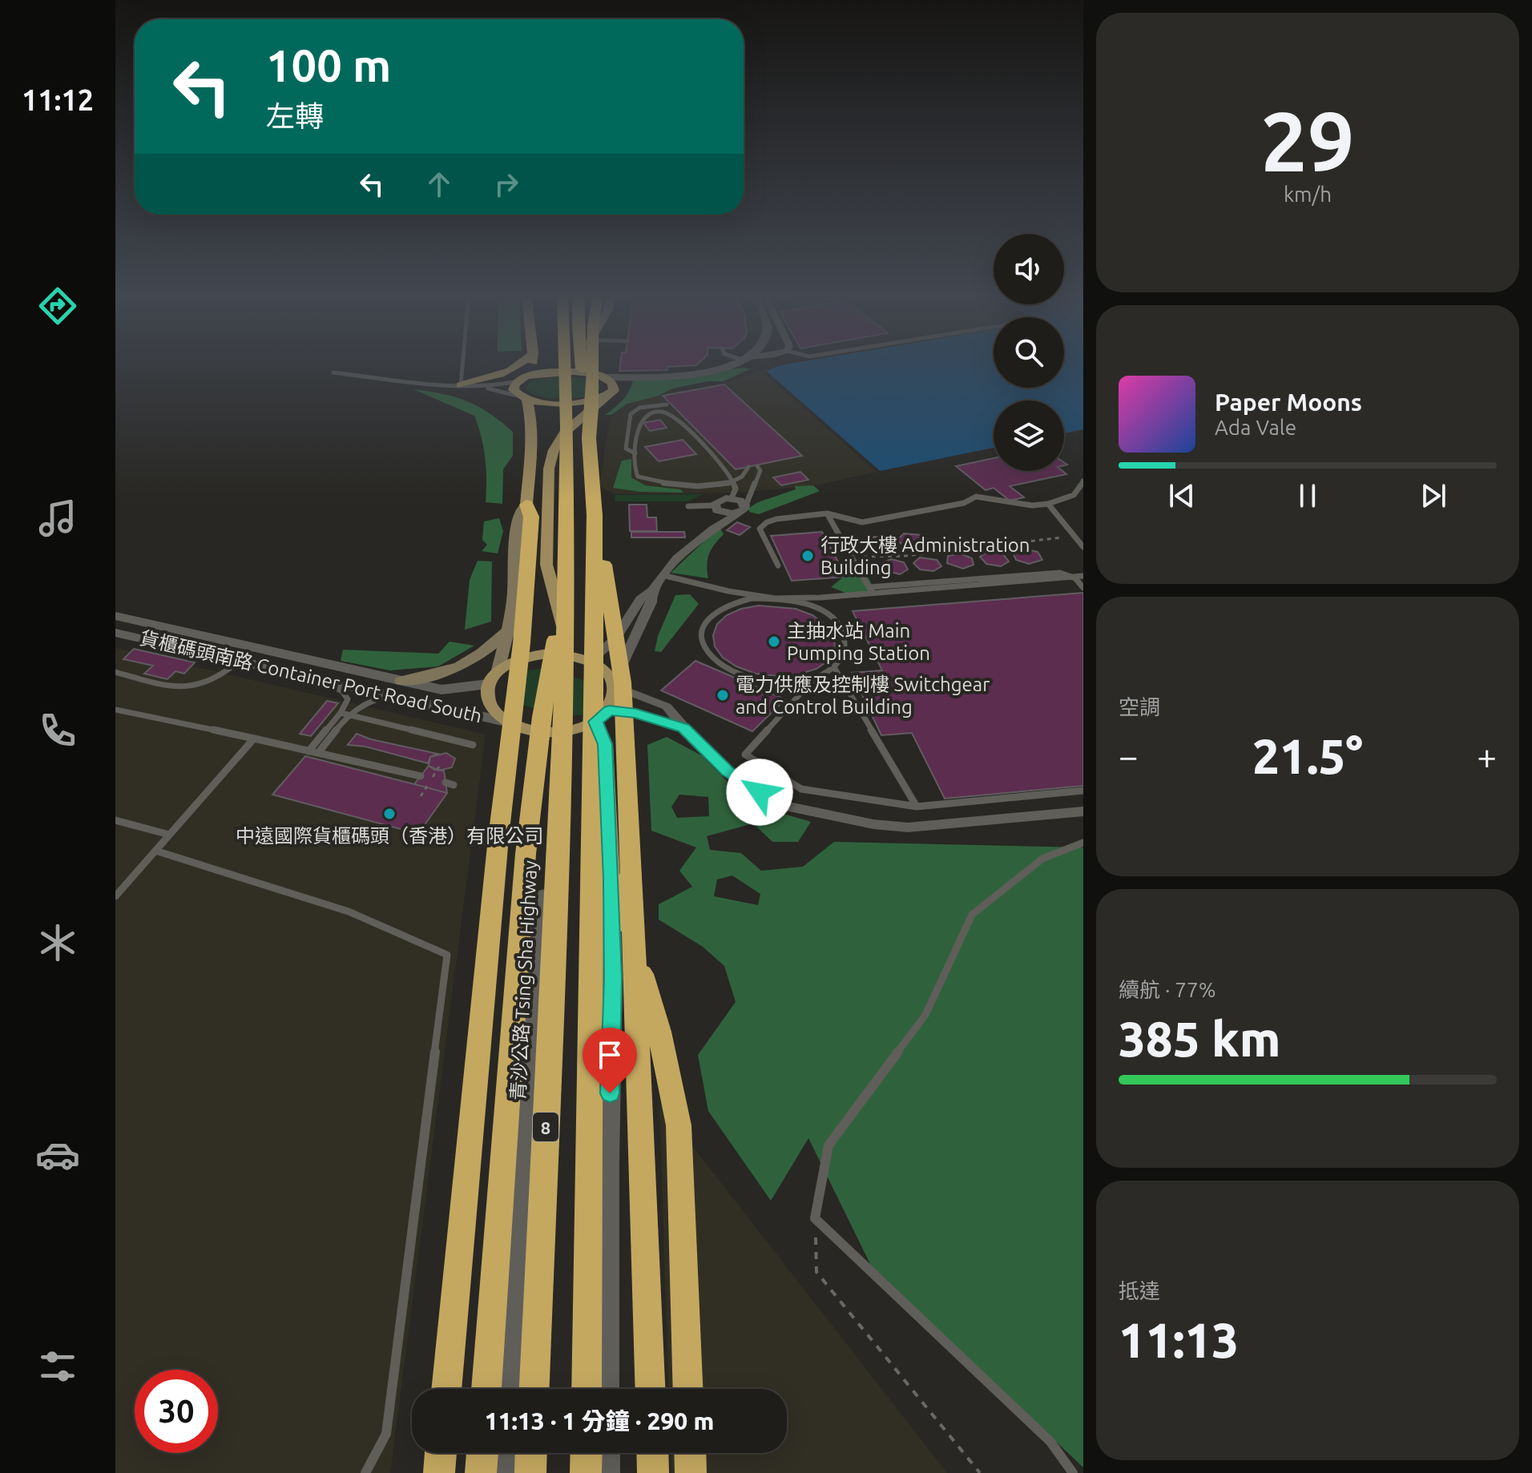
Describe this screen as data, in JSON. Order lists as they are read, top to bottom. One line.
{"streets":{"highway":["青沙公路 Tsing Sha Highway","8"],"street":["貨櫃碼頭南路 Container Port Road South"]},"places":["行政大樓 Administration Building","主抽水站 Main Pumping Station","電力供應及控制樓 Switchgear and Control Building","中遠國際貨櫃碼頭（香港）有限公司"],"page":{"tabs":"11:12","tile":[["29","km/h"],"空調",["續航 · 77%","385 km"],["抵達","11:13"]],"turn":["100 m","左轉"],"song":["Paper Moons","Ada Vale"],"heat":["−","21.5°","+"],"limit":"30","trip":"11:13 · 1 分鐘 · 290 m"}}
